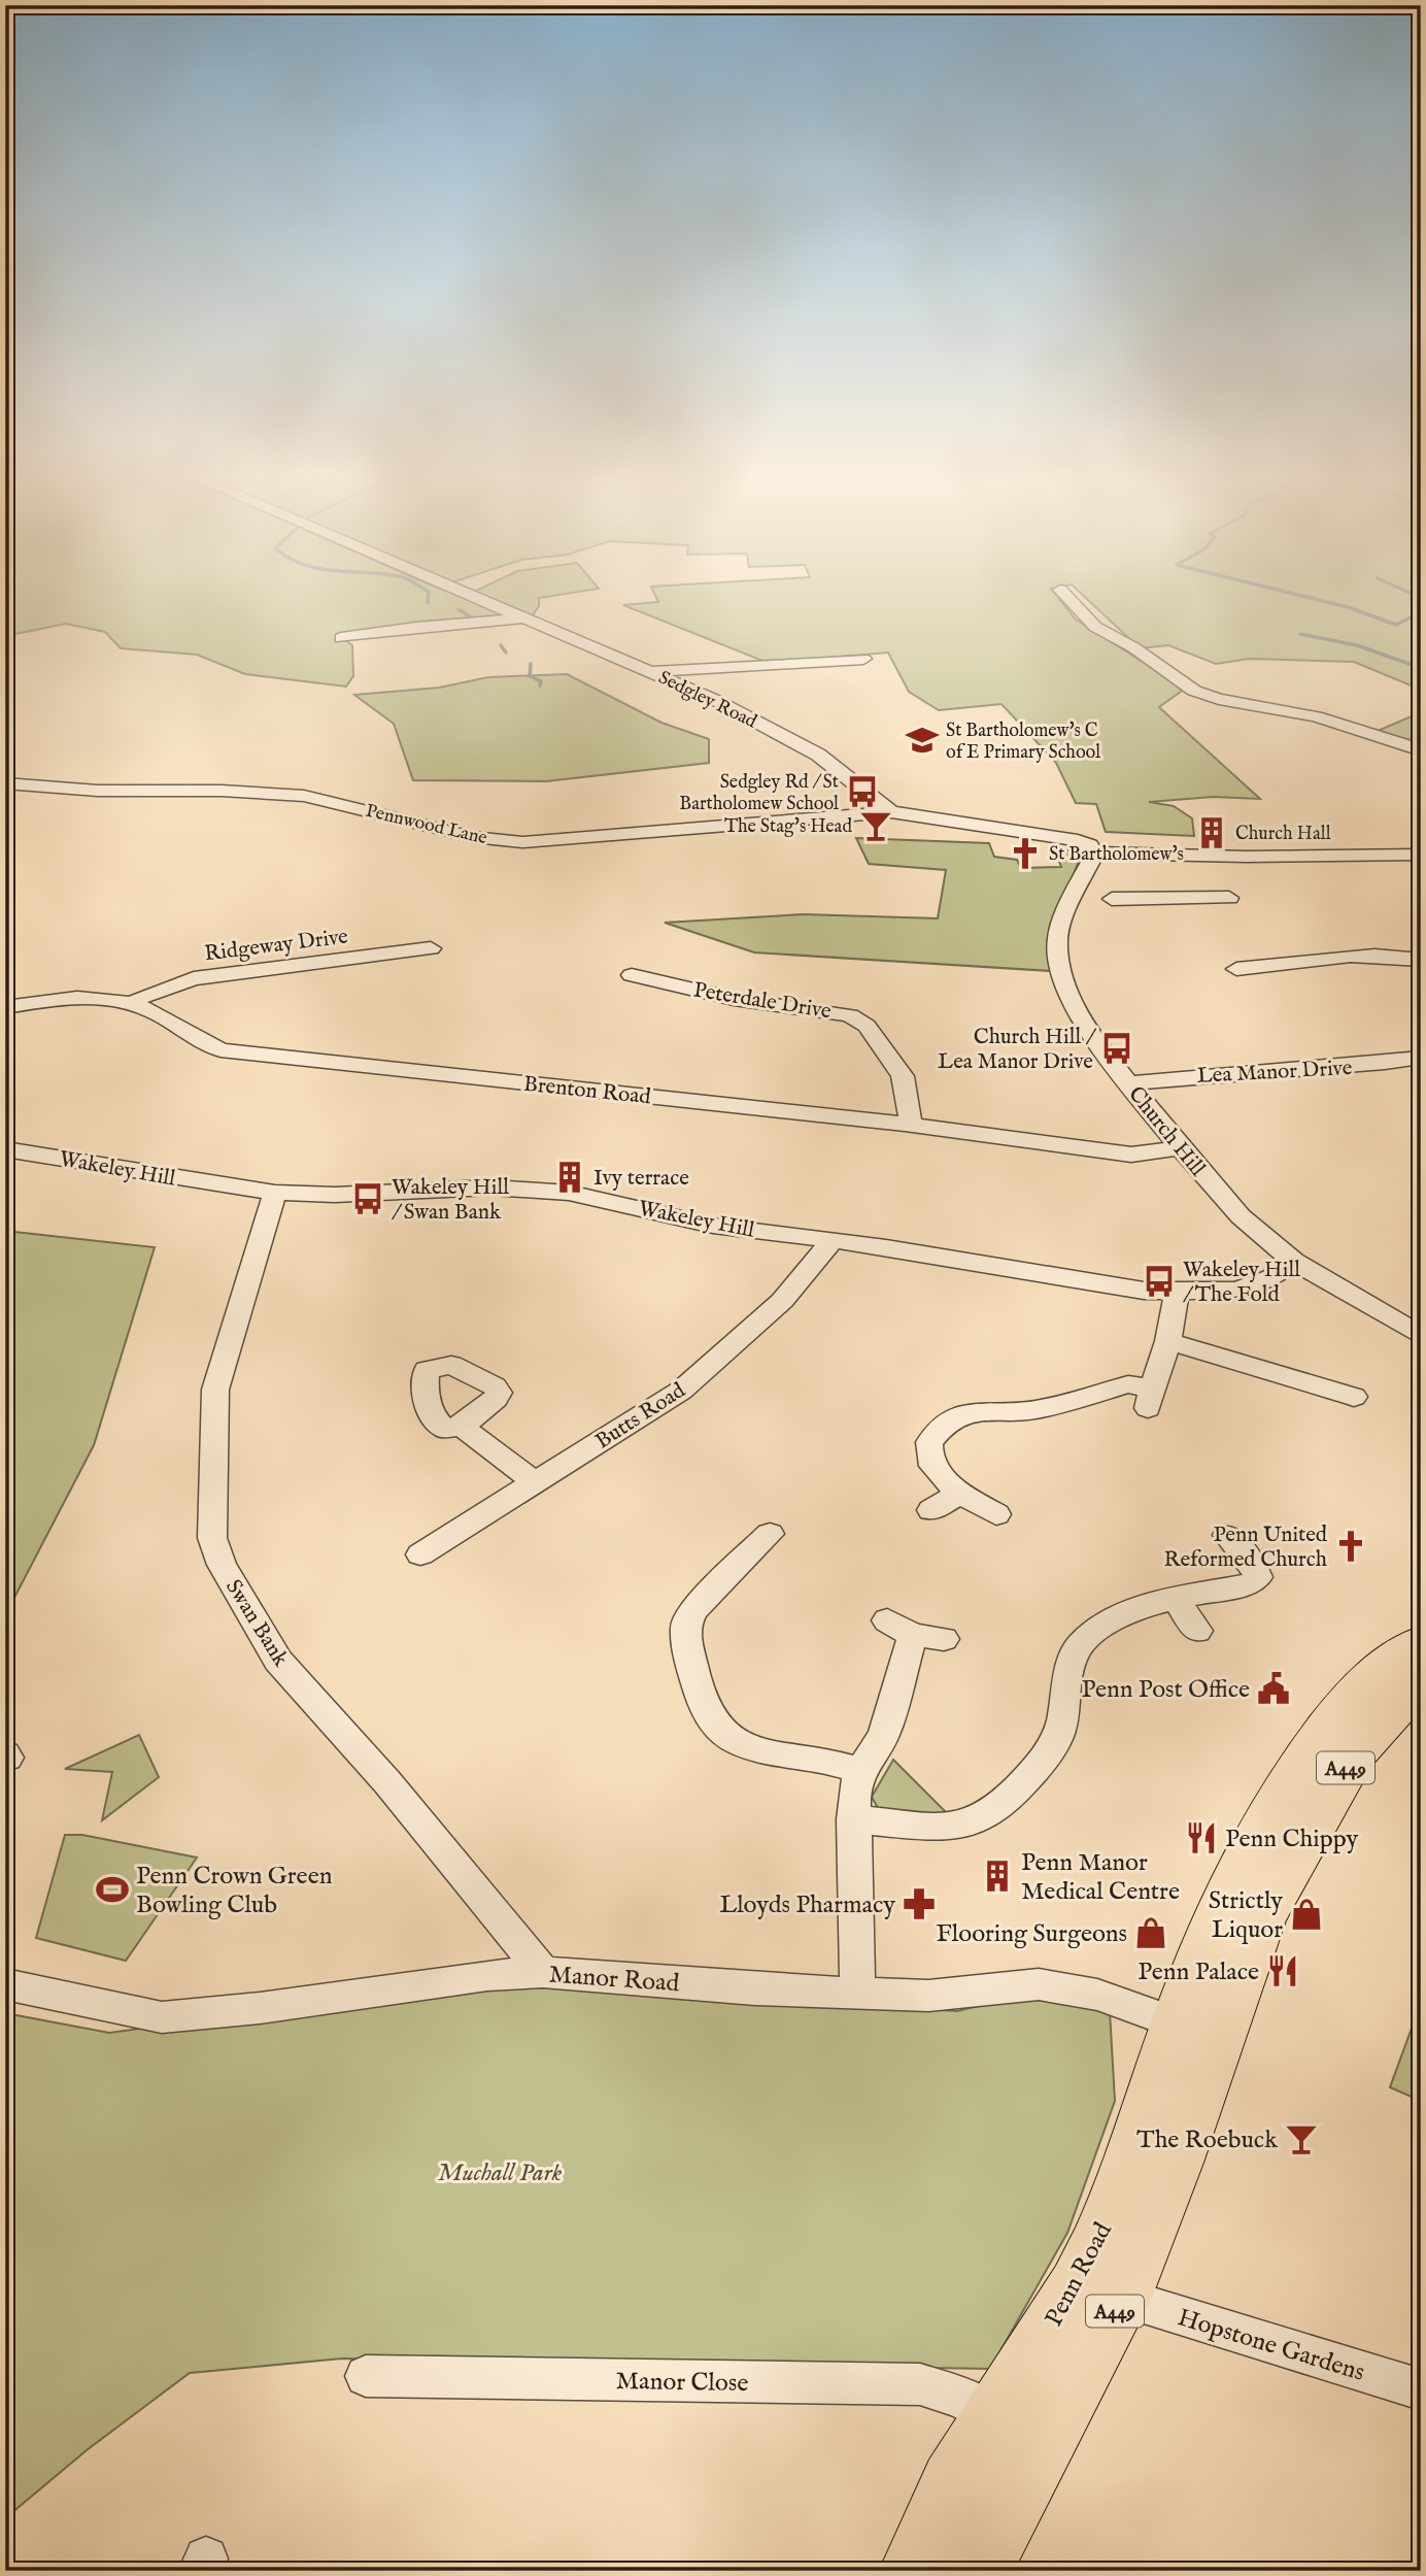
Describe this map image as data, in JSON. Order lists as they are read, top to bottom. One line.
{"streets":{"highway":["A449","Penn Road"],"street":["Sedgley Road","Pennwood Lane","Ridgeway Drive","Peterdale Drive","Lea Manor Drive","Brenton Road","Church Hill","Wakeley Hill","Butts Road","Swan Bank","Manor Road","Hopstone Gardens","Manor Close"]},"crossings":[["Sedgley Road","Pennwood Lane"],["Pennwood Lane","Church Hill"],["Ridgeway Drive","Brenton Road"],["Peterdale Drive","Brenton Road"],["Lea Manor Drive","Church Hill"],["Brenton Road","Church Hill"],["Church Hill","Wakeley Hill"],["Wakeley Hill","Butts Road"],["Wakeley Hill","Swan Bank"],["Swan Bank","Manor Road"],["Manor Road","Penn Road"],["Penn Road","Hopstone Gardens"],["Penn Road","Manor Close"]],"parks":["Muchall Park"],"places":{"school or university":["St Bartholomew's C of E Primary School"],"bus stop":["Sedgley Rd / St Bartholomew School","Church Hill / Lea Manor Drive","Wakeley Hill / Swan Bank","Wakeley Hill / The Fold"],"bar":["The Stag's Head","The Roebuck"],"building":["Church Hall","Ivy terrace","Penn Manor Medical Centre"],"church":["St Bartholomew's","Penn United Reformed Church"],"public building":["Penn Post Office"],"restaurant":["Penn Chippy","Penn Palace"],"sports":["Penn Crown Green Bowling Club"],"pharmacy":["Lloyds Pharmacy"],"shop":["Strictly Liquor","Flooring Surgeons"]}}
